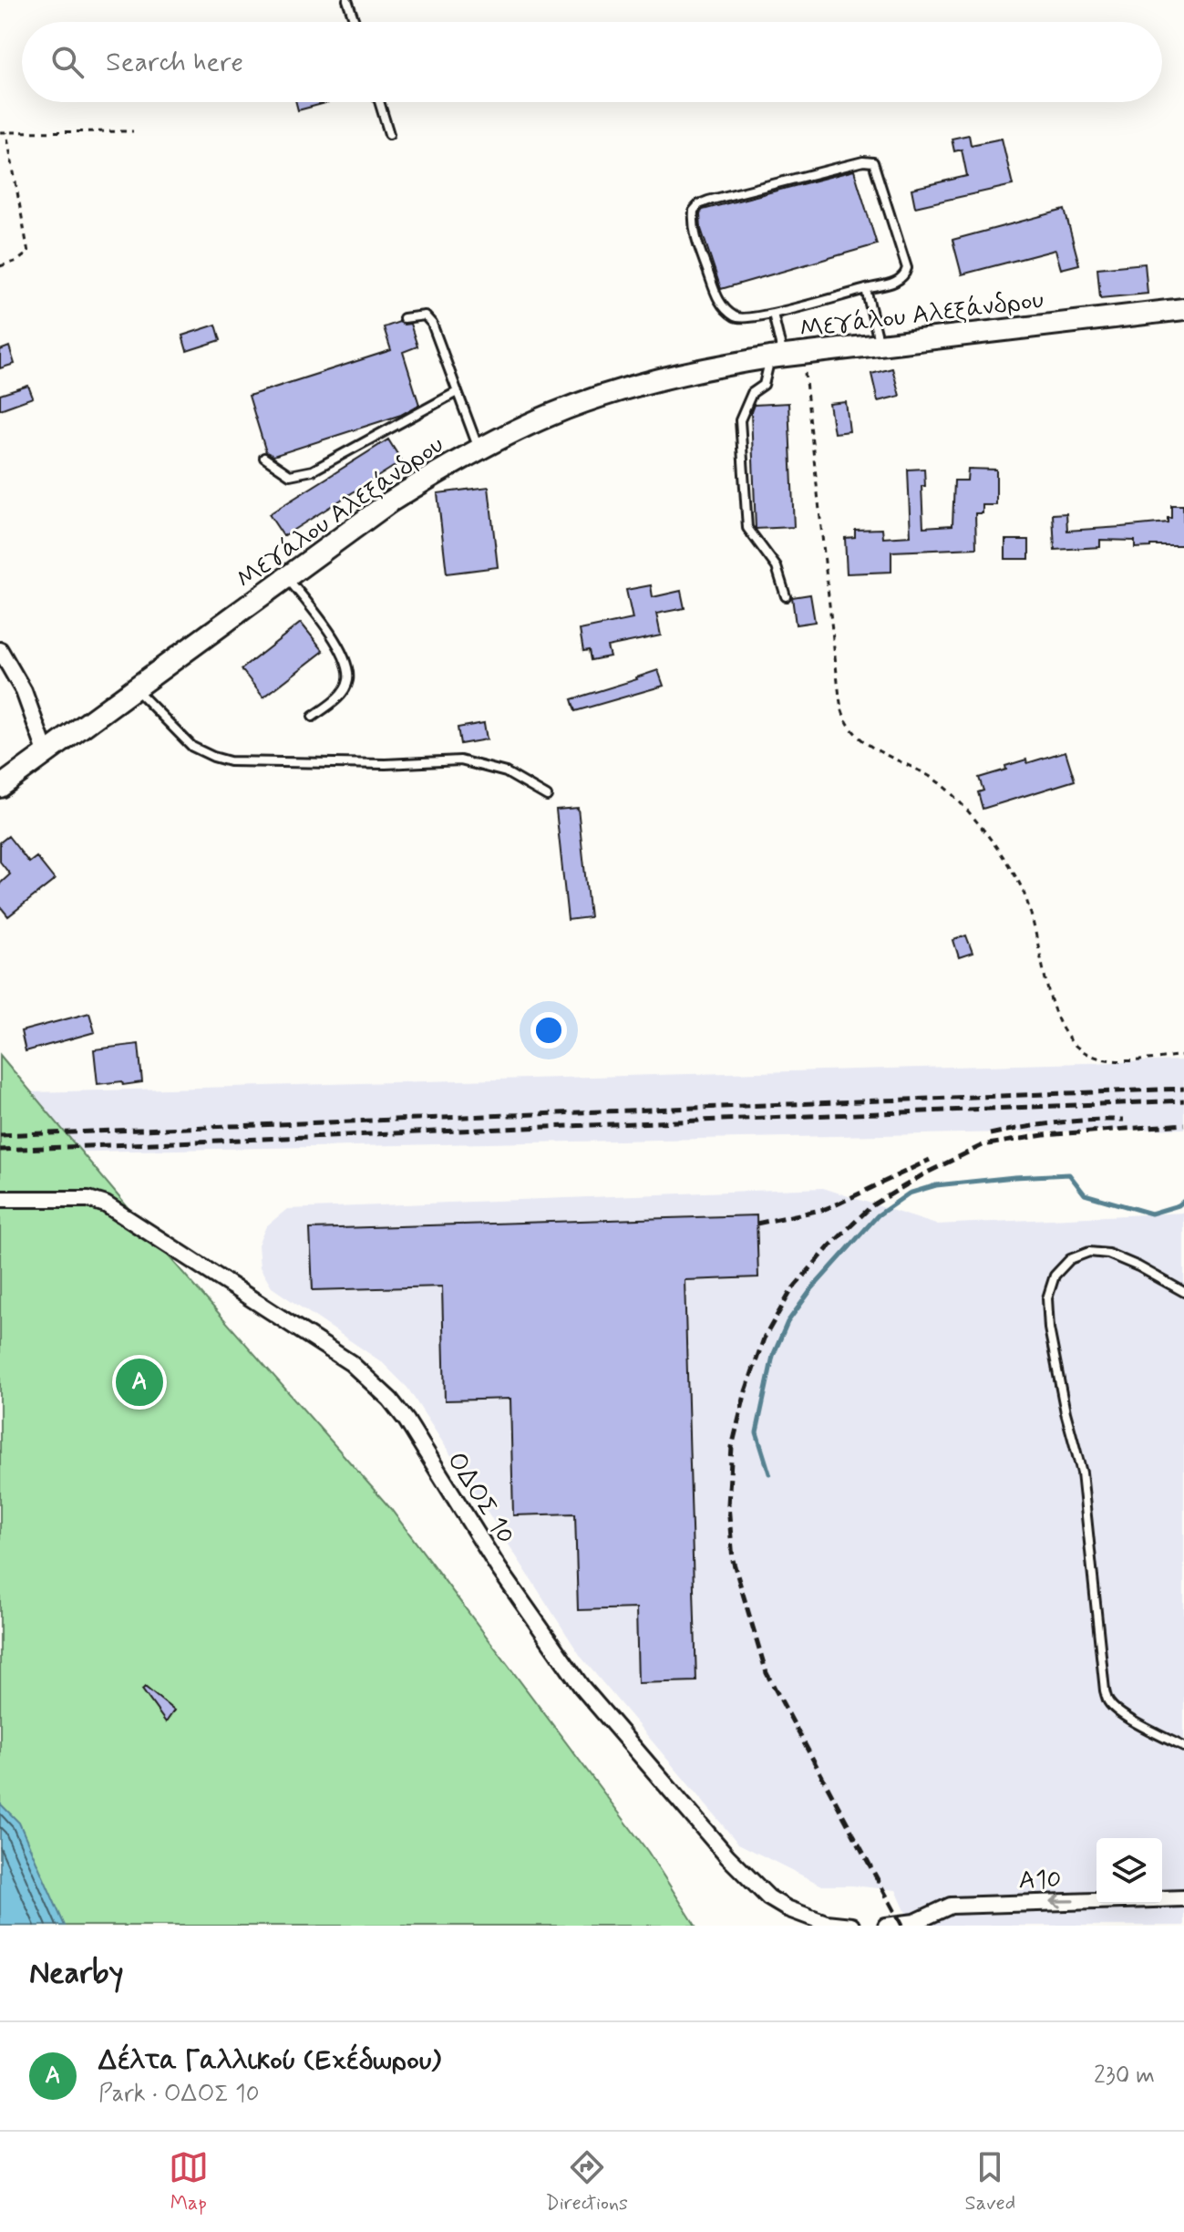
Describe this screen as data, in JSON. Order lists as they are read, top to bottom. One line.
{"streets":{"street":["Μεγάλου Αλεξάνδρου","ΟΔΟΣ 10","Α10"]},"one_way":["Α10"],"page":{"search":"Search here","pins":"A","heading":"Nearby","list":[{"mark":"A","name":"Δέλτα Γαλλικού (Εχέδωρου)","note":"Park · ΟΔΟΣ 10","value":"230 m"}],"nav":["Map","Directions","Saved"]}}
